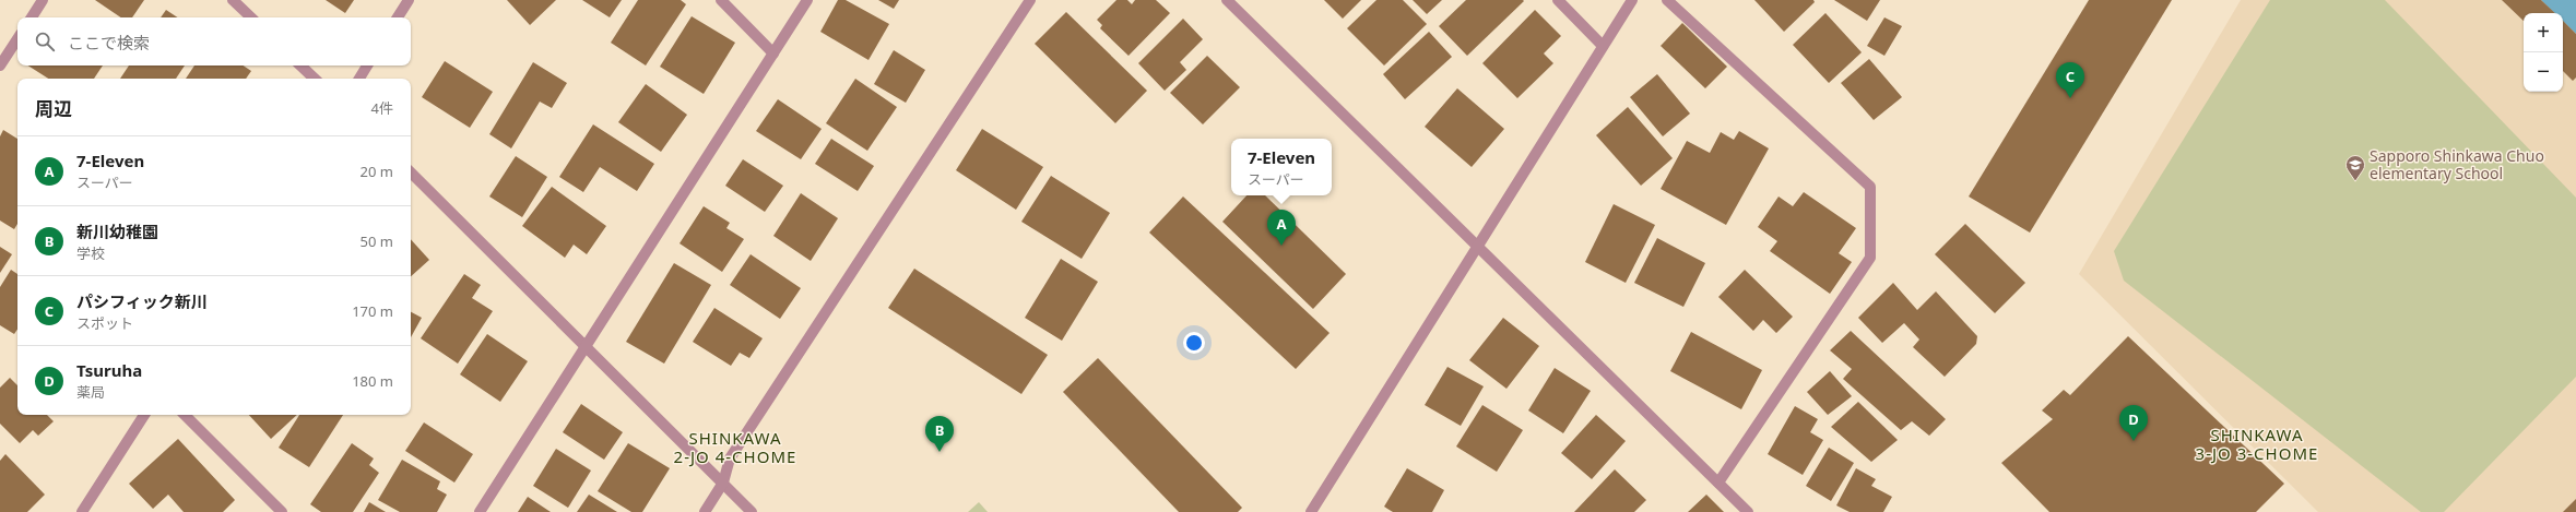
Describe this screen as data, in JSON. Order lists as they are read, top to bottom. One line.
{"districts":["SHINKAWA 3-JO 3-CHOME","SHINKAWA 2-JO 4-CHOME"],"places":{"school or university":["Sapporo Shinkawa Chuo elementary School"]},"page":{"map_buttons":["+","−"],"search":"ここで検索","pins":["C","A","D","B"],"heading":["周辺","4件"],"list":[{"mark":"A","name":"7-Eleven","note":"スーパー","value":"20 m"},{"mark":"B","name":"新川幼稚園","note":"学校","value":"50 m"},{"mark":"C","name":"パシフィック新川","note":"スポット","value":"170 m"},{"mark":"D","name":"Tsuruha","note":"薬局","value":"180 m"}],"popup":["7-Eleven","スーパー"]}}
